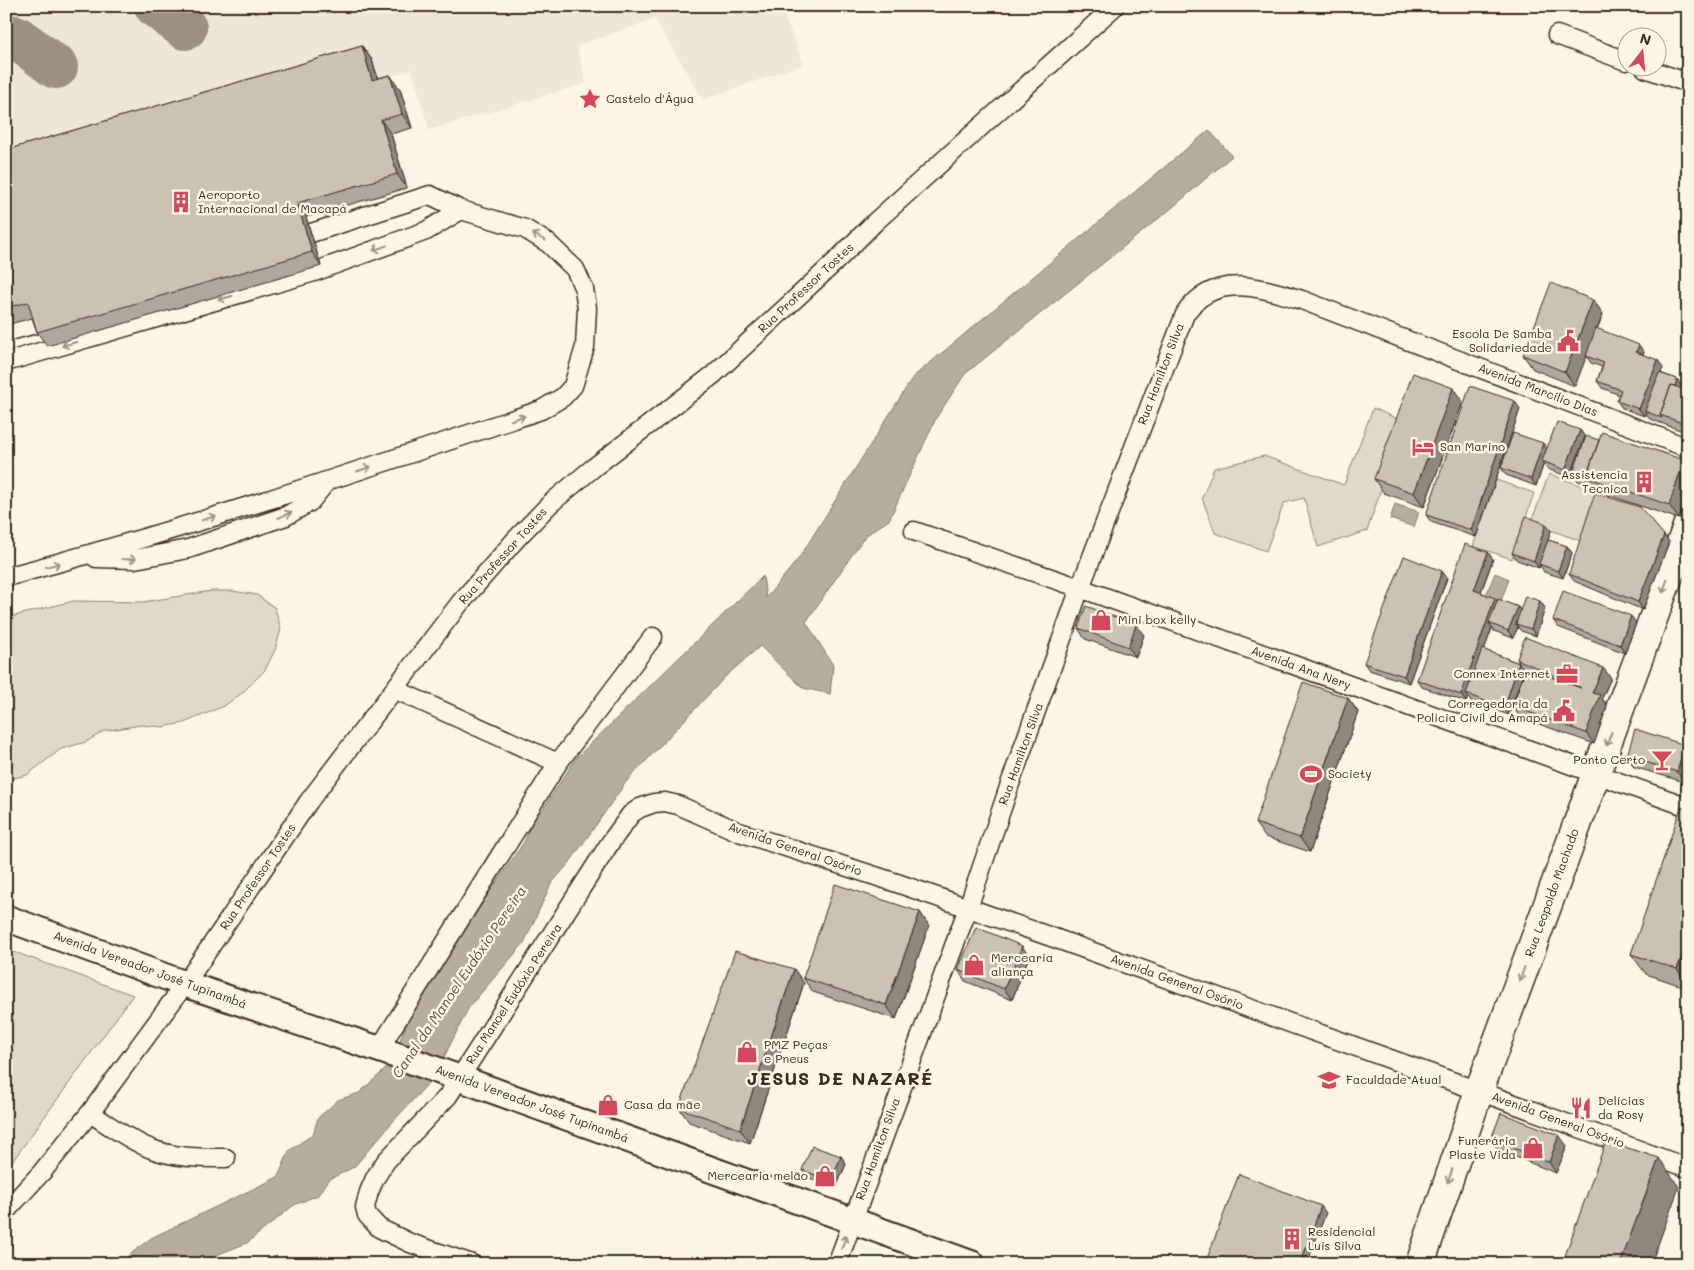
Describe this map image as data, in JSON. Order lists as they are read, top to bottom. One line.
{"streets":{"main road":["Rua Leopoldo Machado"],"street":["Rua Professor Tostes","Rua Hamilton Silva","Avenida Marcílio Dias","Avenida Ana Nery","Avenida General Osório","Avenida Vereador José Tupinambá","Rua Manoel Eudóxio Pereira"]},"crossings":[["Rua Professor Tostes","Avenida Vereador José Tupinambá"],["Rua Hamilton Silva","Avenida Marcílio Dias"],["Rua Hamilton Silva","Avenida Ana Nery"],["Rua Hamilton Silva","Avenida General Osório"],["Rua Hamilton Silva","Avenida Vereador José Tupinambá"],["Avenida Ana Nery","Rua Leopoldo Machado"],["Avenida General Osório","Rua Leopoldo Machado"],["Avenida General Osório","Rua Manoel Eudóxio Pereira"],["Avenida Vereador José Tupinambá","Rua Manoel Eudóxio Pereira"]],"one_way":["Rua Leopoldo Machado"],"districts":["JESUS DE NAZARÉ"],"water":["Canal da Manoel Eudóxio Pereira"],"places":{"place":["Castelo d'Água"],"building":["Aeroporto Internacional de Macapá","Assistencia Tecnica","Residencial Luis Silva"],"public building":["Escola De Samba Solidariedade","Corregedoria da Polícia Civil do Amapá"],"hotel":["San Marino"],"shop":["Mini box kelly","Mercearia aliança","PMZ Peças e Pneus","Casa da mãe","Funerária Plaste Vida","Mercearia melão"],"office":["Connex Internet"],"bar":["Ponto Certo"],"sports":["Society"],"school or university":["Faculdade Atual"],"restaurant":["Delícias da Rosy"]},"north":"top"}
